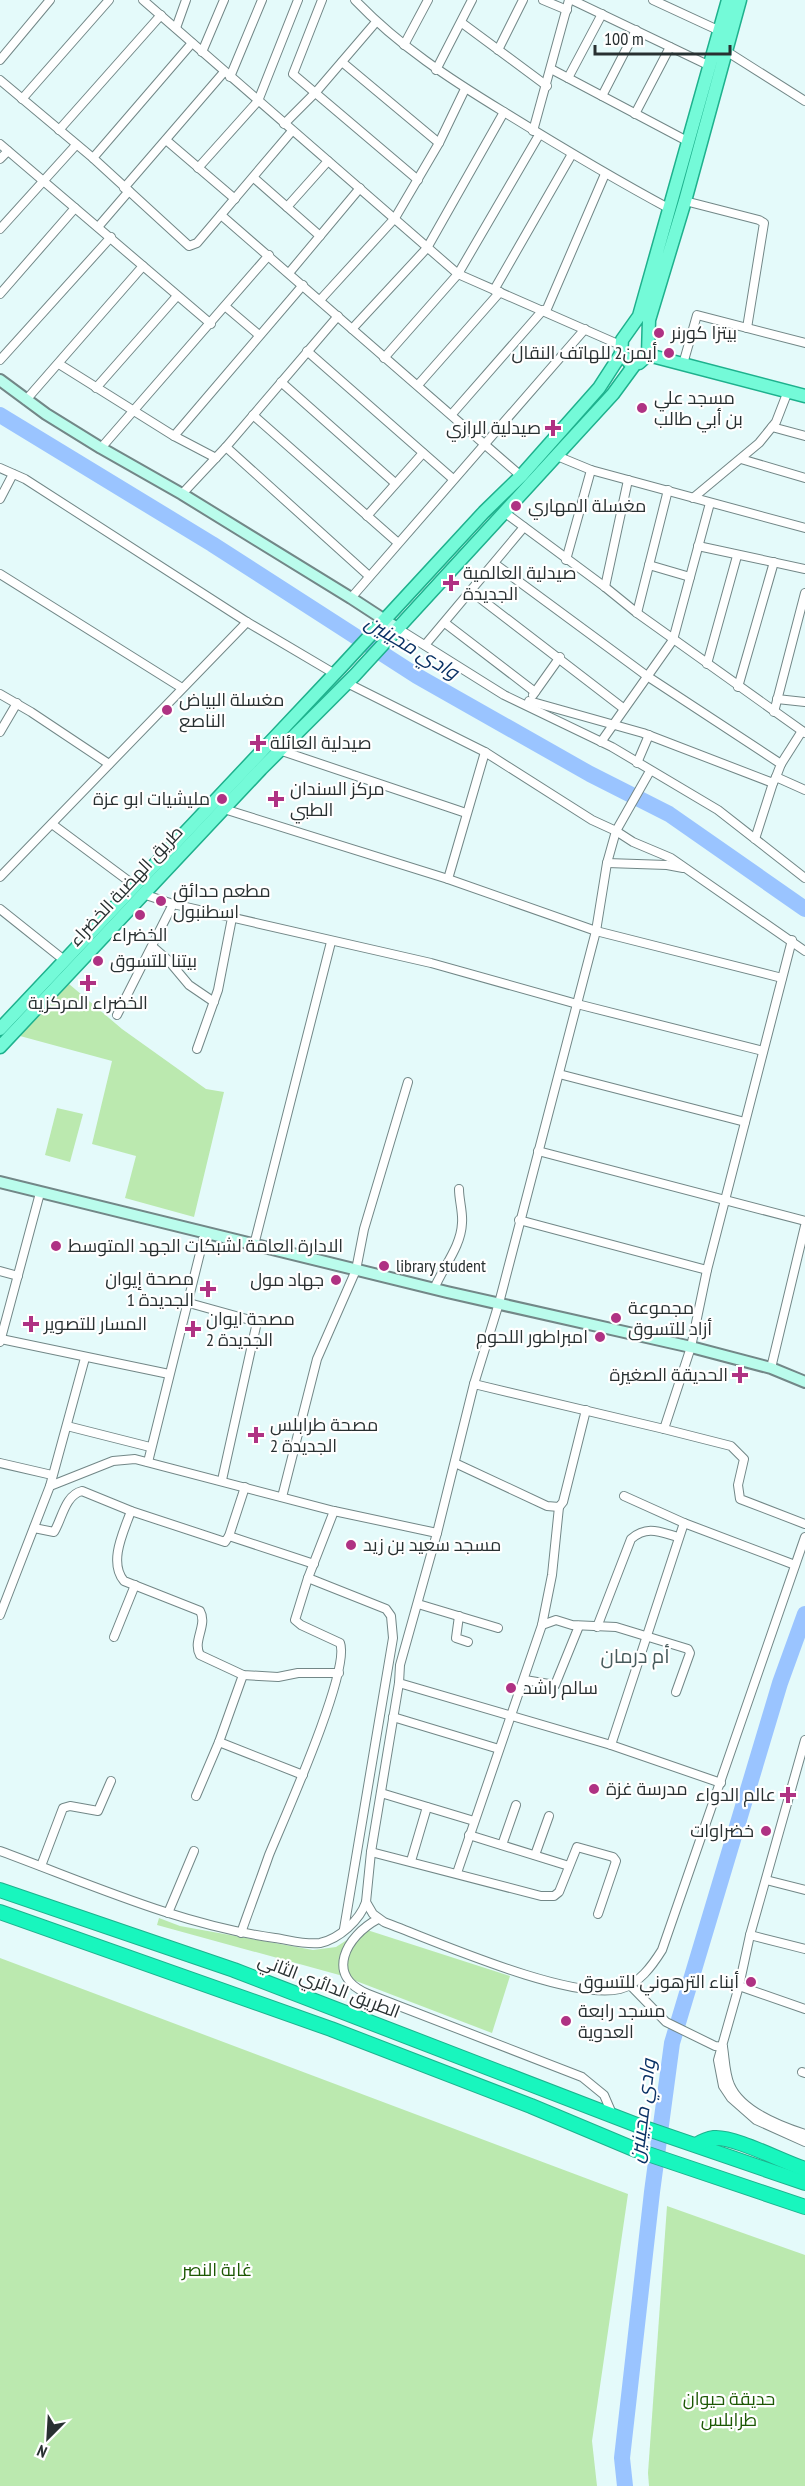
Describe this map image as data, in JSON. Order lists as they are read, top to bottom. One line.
{"streets":{"highway":["الطريق الدائري الثاني"],"main road":["طريق الهضبة الخضراء"]},"districts":["أم درمان"],"water":["وادي مجينين"],"parks":["غابة النصر","حديقة حيوان طرابلس"],"places":{"other":["بيتزا كورنر","أيمن2 للهاتف النقال","مسجد علي بن أبي طالب","مغسلة المهاري","مغسلة البياض الناصع","مليشيات ابو عزة","مطعم حدائق اسطنبول","الخضراء","بيتنا للتسوق","الادارة العامة لشبكات الجهد المتوسط","library student","جهاد مول","مجموعة أزاد للتسوق","امبراطور اللحوم","مسجد سعيد بن زيد","سالم راشد","مدرسة غزة","خضراوات","أبناء الترهوني للتسوق","مسجد رابعة العدوية"],"health":["صيدلية الرازي","صيدلية العالمية الجديدة","صيدلية العائلة","مركز السندان الطبي","الخضراء المركزية","مصحة إيوان الجديدة 1","المسار للتصوير","مصحة ايوان الجديدة 2","الحديقة الصغيرة","مصحة طرابلس الجديدة 2","عالم الدواء"]},"scale_bar":"100 m","north":"bottom left"}
